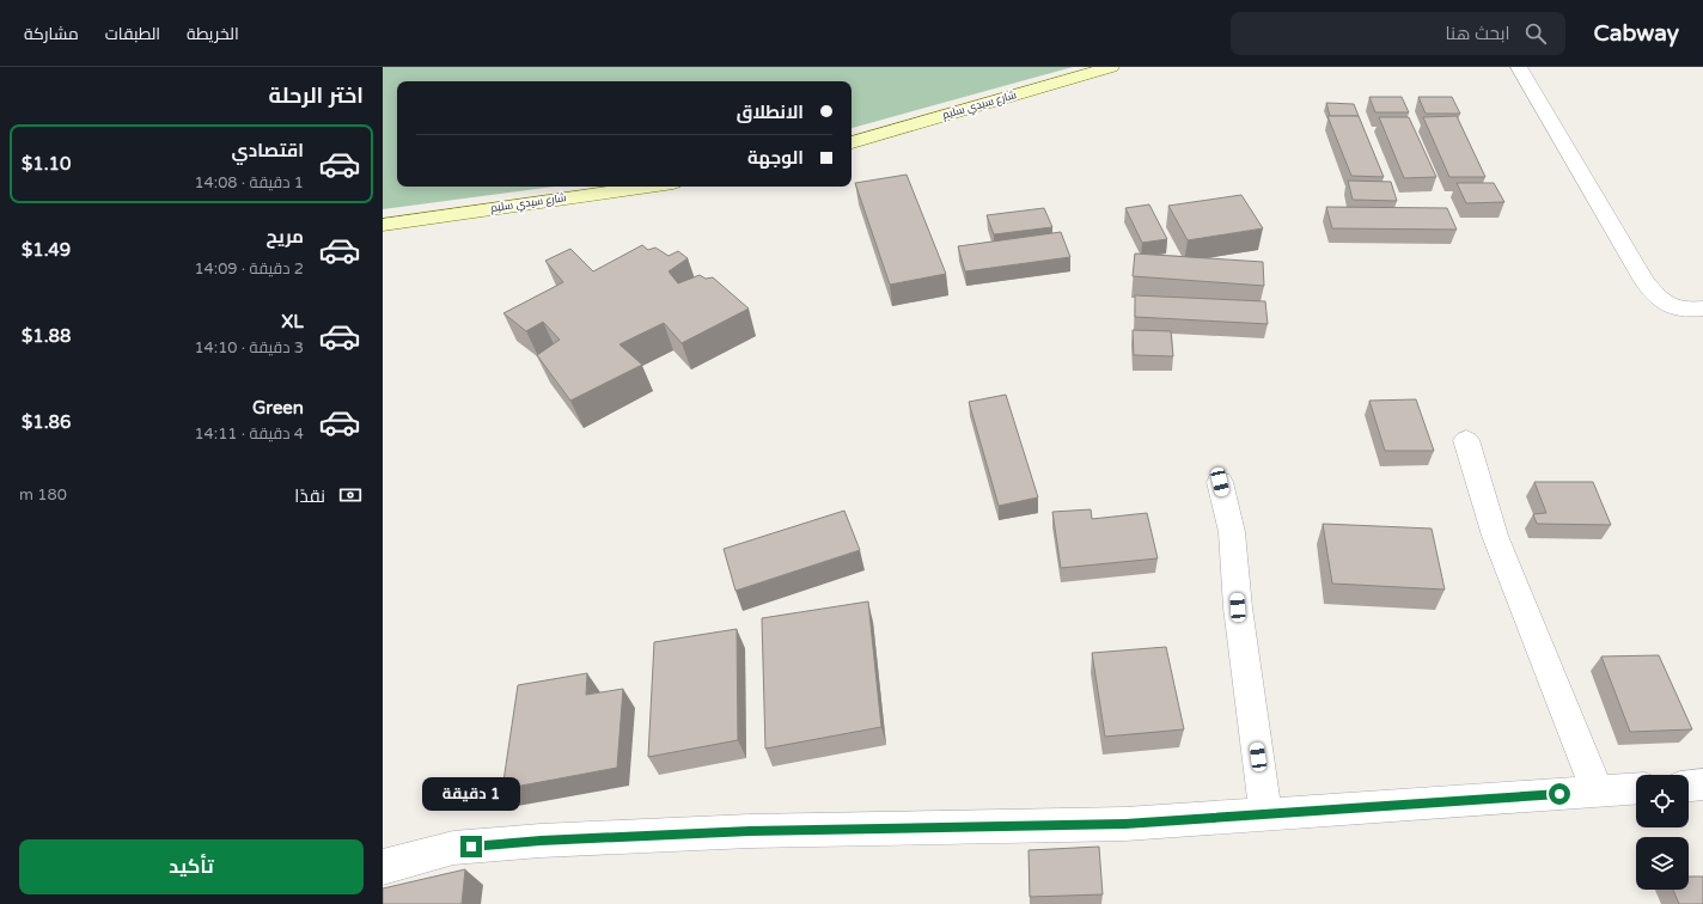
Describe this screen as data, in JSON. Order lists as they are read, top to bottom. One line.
{"streets":{"main road":["شارع سيدي سليم"]},"page":{"header":"Cabway","search":"ابحث هنا","nav":["الخريطة","الطبقات","مشاركة"],"heading":"اختر الرحلة","banner":["الانطلاق","الوجهة"],"list":[{"name":"اقتصادي","note":"1 دقيقة · 14:08","value":"$1.10"},{"name":"مريح","note":"2 دقيقة · 14:09","value":"$1.49"},{"name":"XL","note":"3 دقيقة · 14:10","value":"$1.88"},{"name":"Green","note":"4 دقيقة · 14:11","value":"$1.86"}],"pay":["نقدًا","180 m"],"bubble":"1 دقيقة","buttons":"تأكيد"}}
